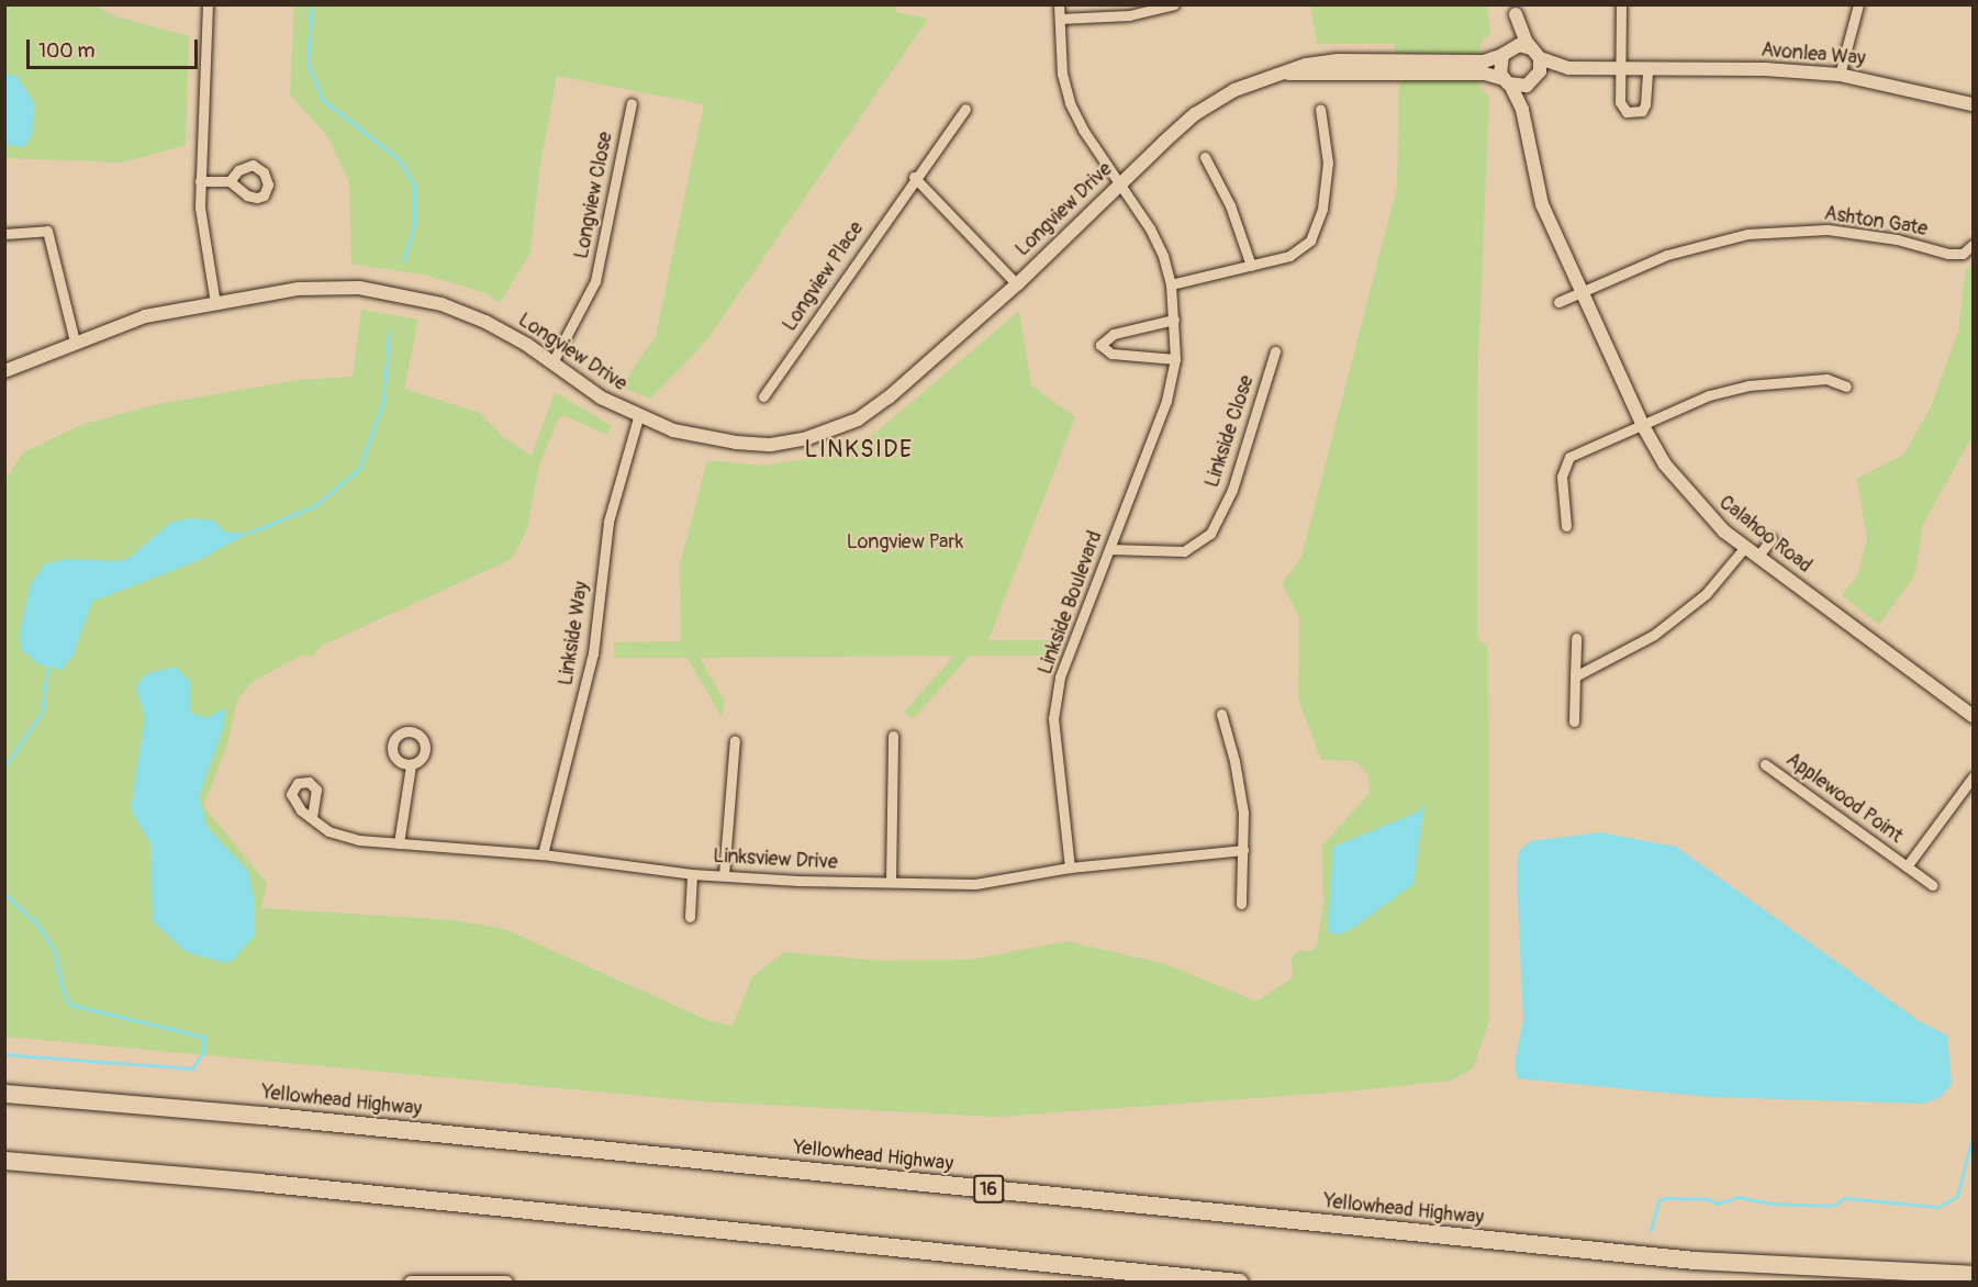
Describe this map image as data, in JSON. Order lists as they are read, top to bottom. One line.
{"streets":{"highway":["Yellowhead Highway","16"],"street":["Avonlea Way","Longview Close","Longview Drive","Ashton Gate","Longview Place","Linkside Close","Calahoo Road","Linkside Boulevard","Linkside Way","Applewood Point","Linksview Drive"]},"crossings":[["Avonlea Way","Longview Drive"],["Avonlea Way","Calahoo Road"],["Longview Close","Longview Drive"],["Longview Drive","Calahoo Road"],["Longview Drive","Linkside Boulevard"],["Longview Drive","Linkside Way"],["Ashton Gate","Calahoo Road"],["Linkside Close","Linkside Boulevard"],["Linkside Boulevard","Linksview Drive"],["Linkside Way","Linksview Drive"]],"districts":["LINKSIDE"],"parks":["Longview Park"],"scale_bar":"100 m"}
